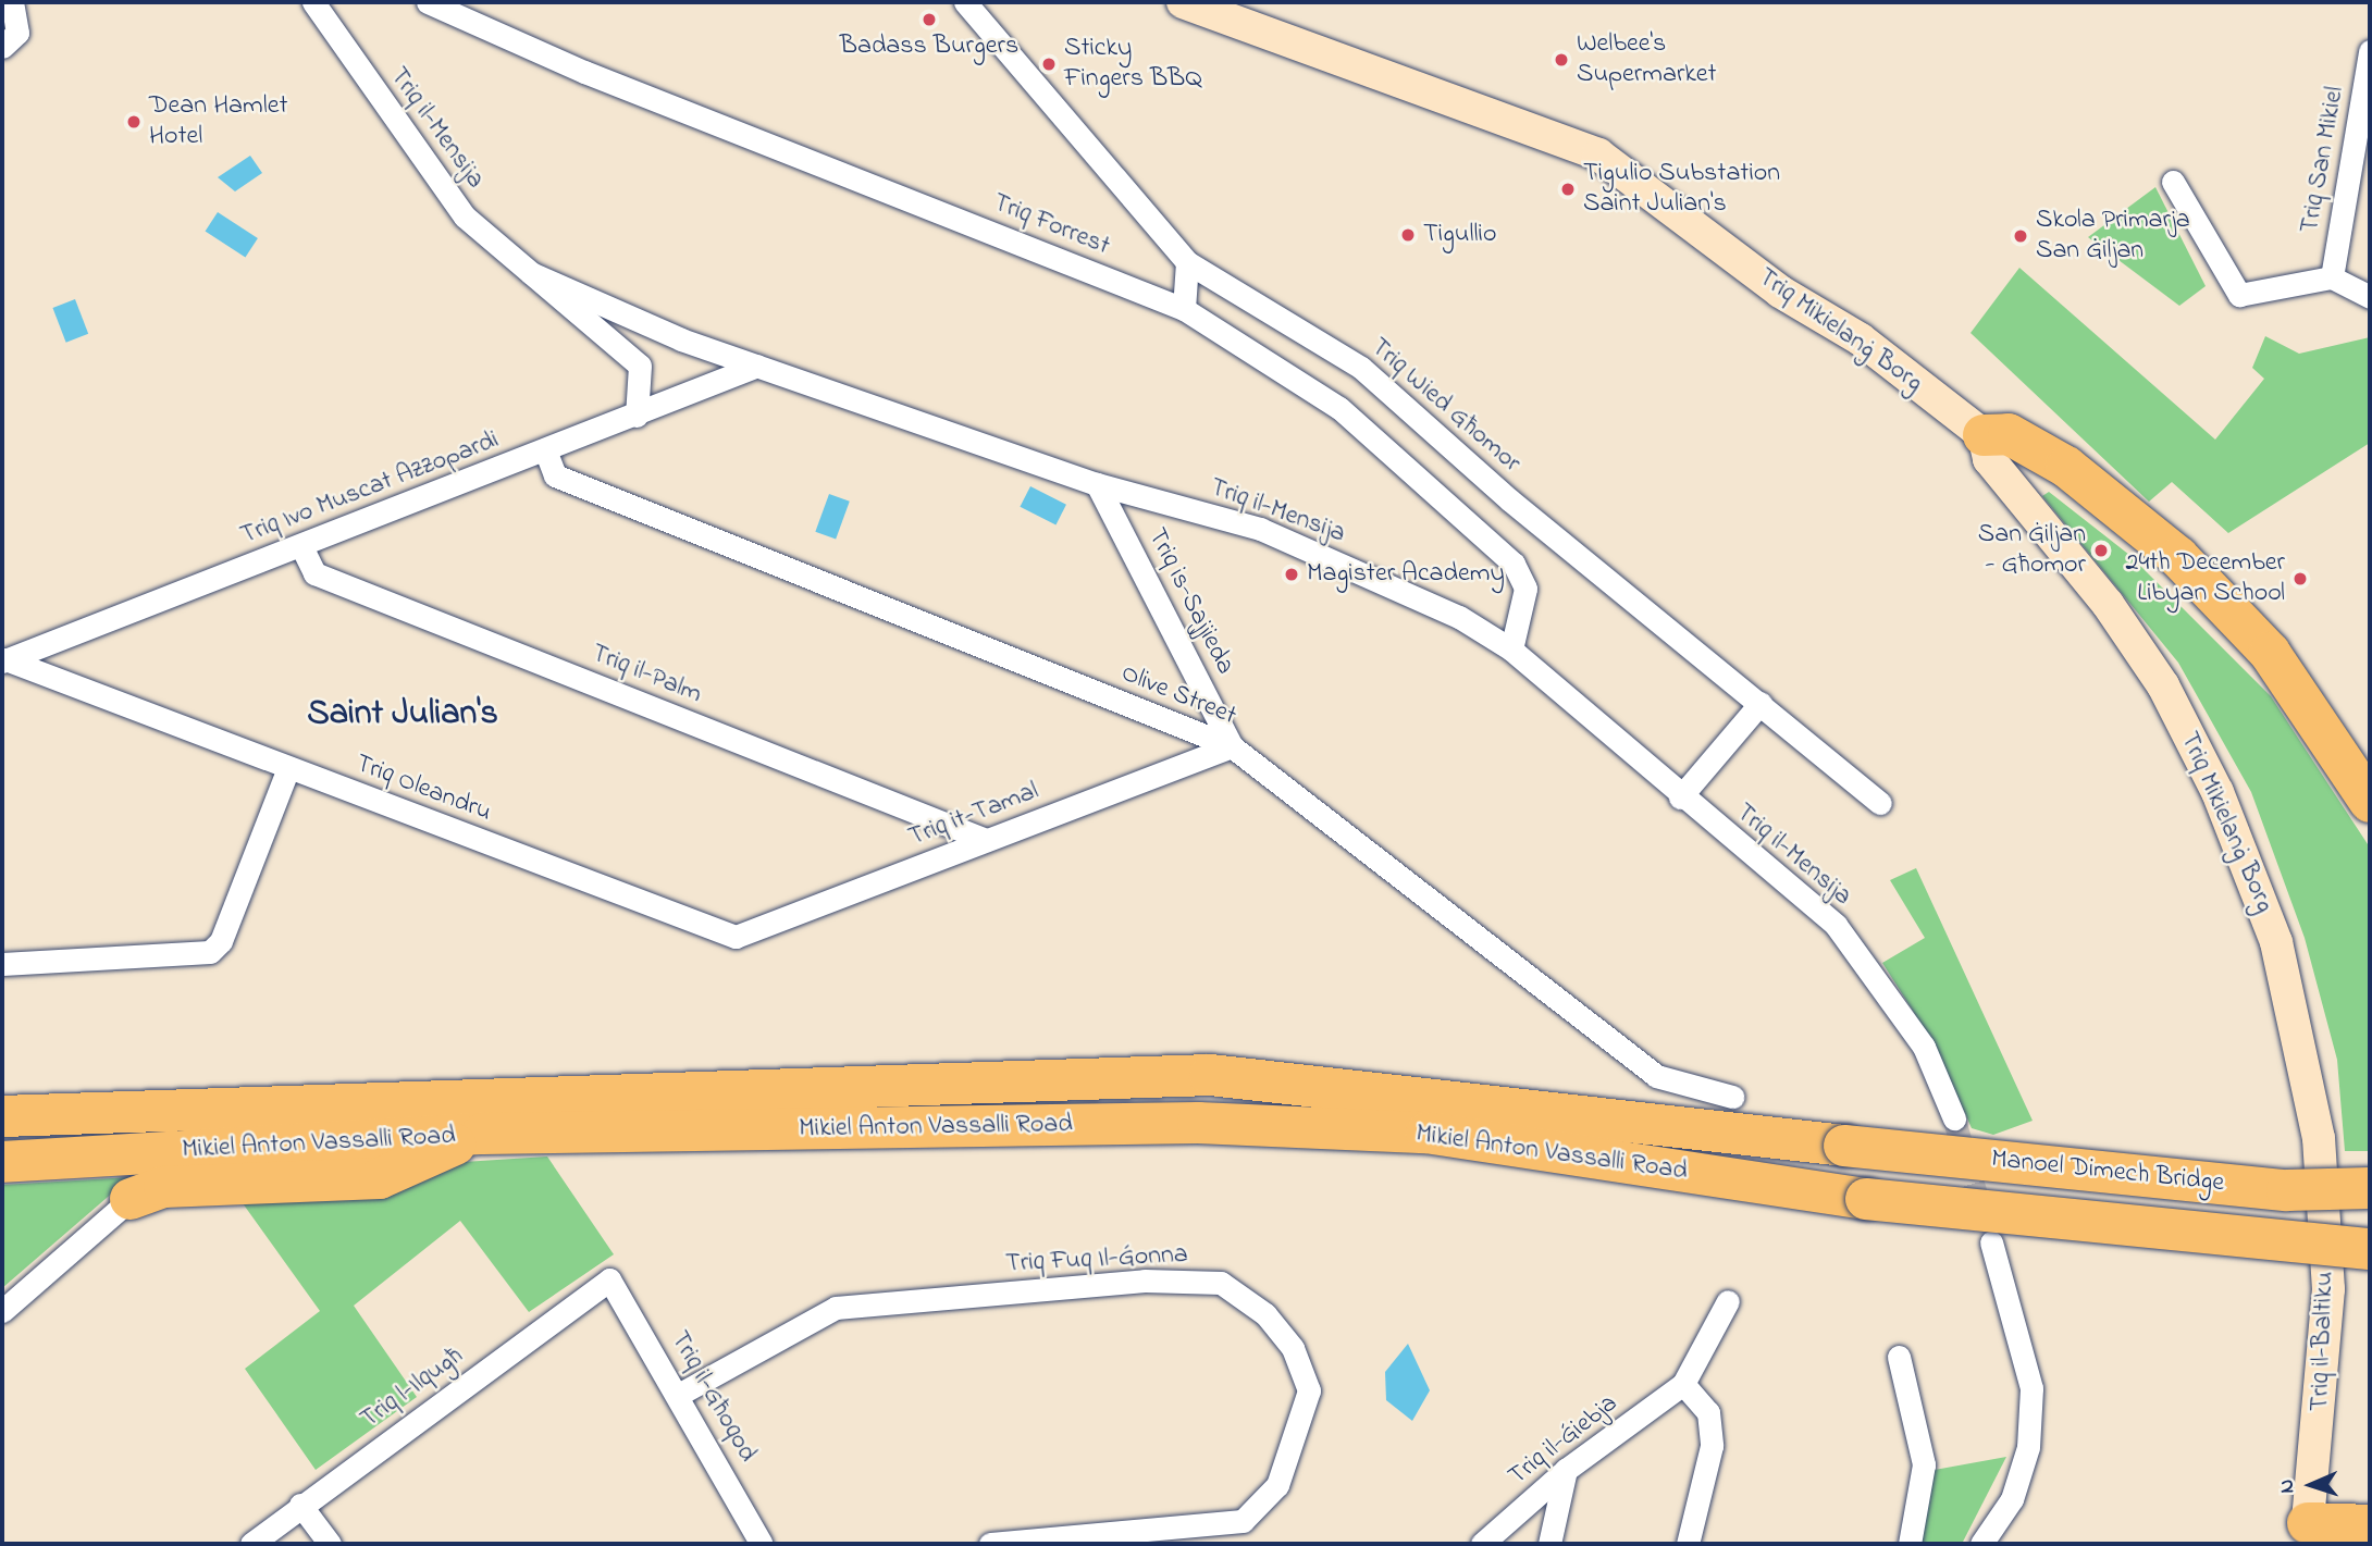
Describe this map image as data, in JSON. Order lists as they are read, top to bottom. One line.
{"streets":{"highway":["Mikiel Anton Vassalli Road","Manoel Dimech Bridge"],"main road":["Triq Mikielanġ Borg","Triq il-Baltiku"],"street":["Triq il-Mensija","Triq San Mikiel","Triq Forrest","Triq Wied Għomor","Triq Ivo Muscat Azzopardi","Triq is-Sajjieda","Triq il-Palm","Olive Street","Triq Oleandru","Triq it-Tamal","Triq Fuq Il-Ǵonna","Triq l-Ilqugħ","Triq il-Għoqod","Triq il-Ǵiebja"]},"crossings":[["Triq il-Mensija","Triq Forrest"],["Triq il-Mensija","Triq Ivo Muscat Azzopardi"],["Triq il-Mensija","Triq is-Sajjieda"],["Triq Mikielanġ Borg","Triq il-Baltiku"],["Triq Ivo Muscat Azzopardi","Triq il-Palm"],["Triq Ivo Muscat Azzopardi","Olive Street"],["Triq Ivo Muscat Azzopardi","Triq Oleandru"],["Triq is-Sajjieda","Olive Street"],["Triq is-Sajjieda","Triq it-Tamal"],["Triq il-Palm","Triq it-Tamal"],["Olive Street","Triq it-Tamal"],["Triq Oleandru","Triq it-Tamal"],["Mikiel Anton Vassalli Road","Manoel Dimech Bridge"],["Triq Fuq Il-Ǵonna","Triq il-Għoqod"],["Triq l-Ilqugħ","Triq il-Għoqod"]],"districts":["Saint Julian's"],"places":["Badass Burgers","Welbee's Supermarket","Sticky Fingers BBQ","Dean Hamlet Hotel","Tigulio Substation Saint Julian's","Tigullio","Skola Primarja San Ġiljan","San Ġiljan - Għomor","Magister Academy","24th December Libyan School"],"north":"left"}
